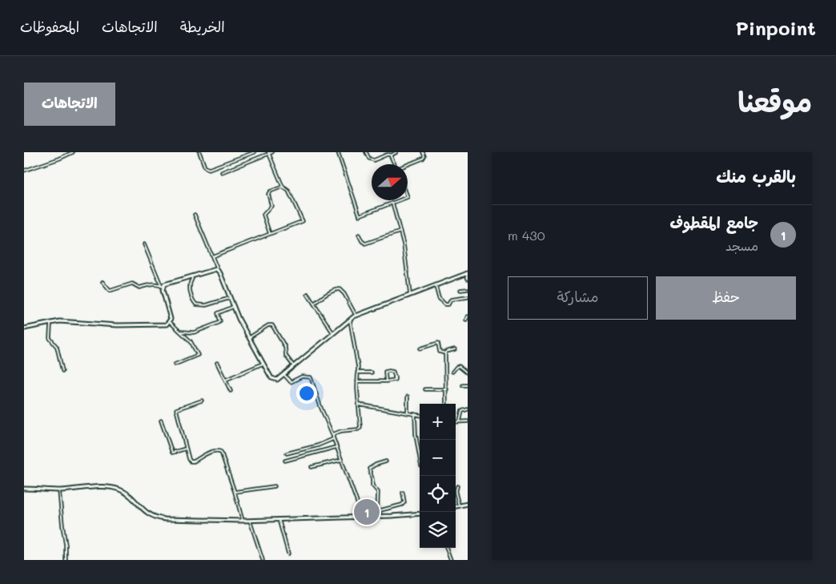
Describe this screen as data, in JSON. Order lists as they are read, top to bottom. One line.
{"north":"right","page":{"header":"Pinpoint","nav":["الخريطة","الاتجاهات","المحفوظات"],"title":"موقعنا","buttons":["الاتجاهات",["حفظ","مشاركة"]],"heading":"بالقرب منك","list":[{"mark":"1","name":"جامع المقطوف","note":"مسجد","value":"430 m"}],"map_buttons":["+","−"],"pins":"1"}}
